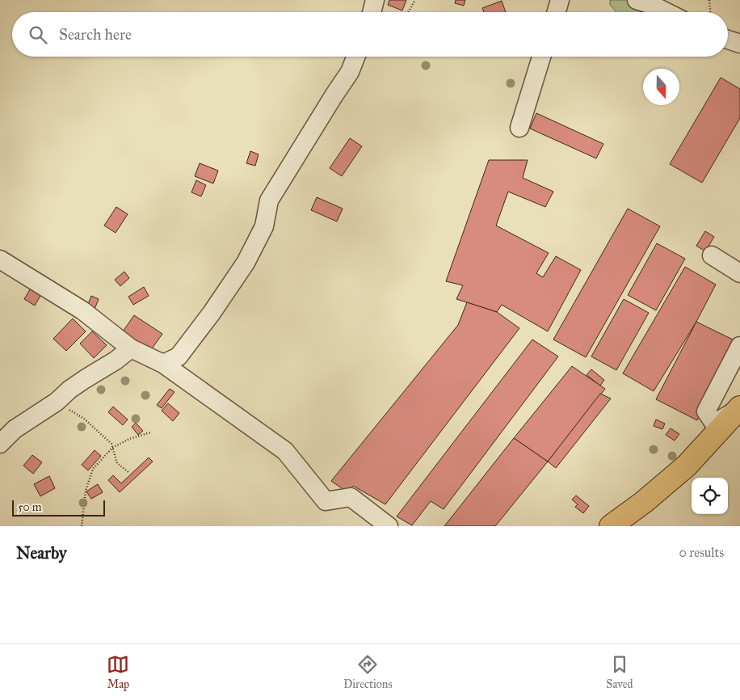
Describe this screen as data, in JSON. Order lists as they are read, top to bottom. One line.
{"scale_bar":"50 m","north":"bottom","page":{"search":"Search here","scale":"50 m","heading":["Nearby","0 results"],"nav":["Map","Directions","Saved"]}}
